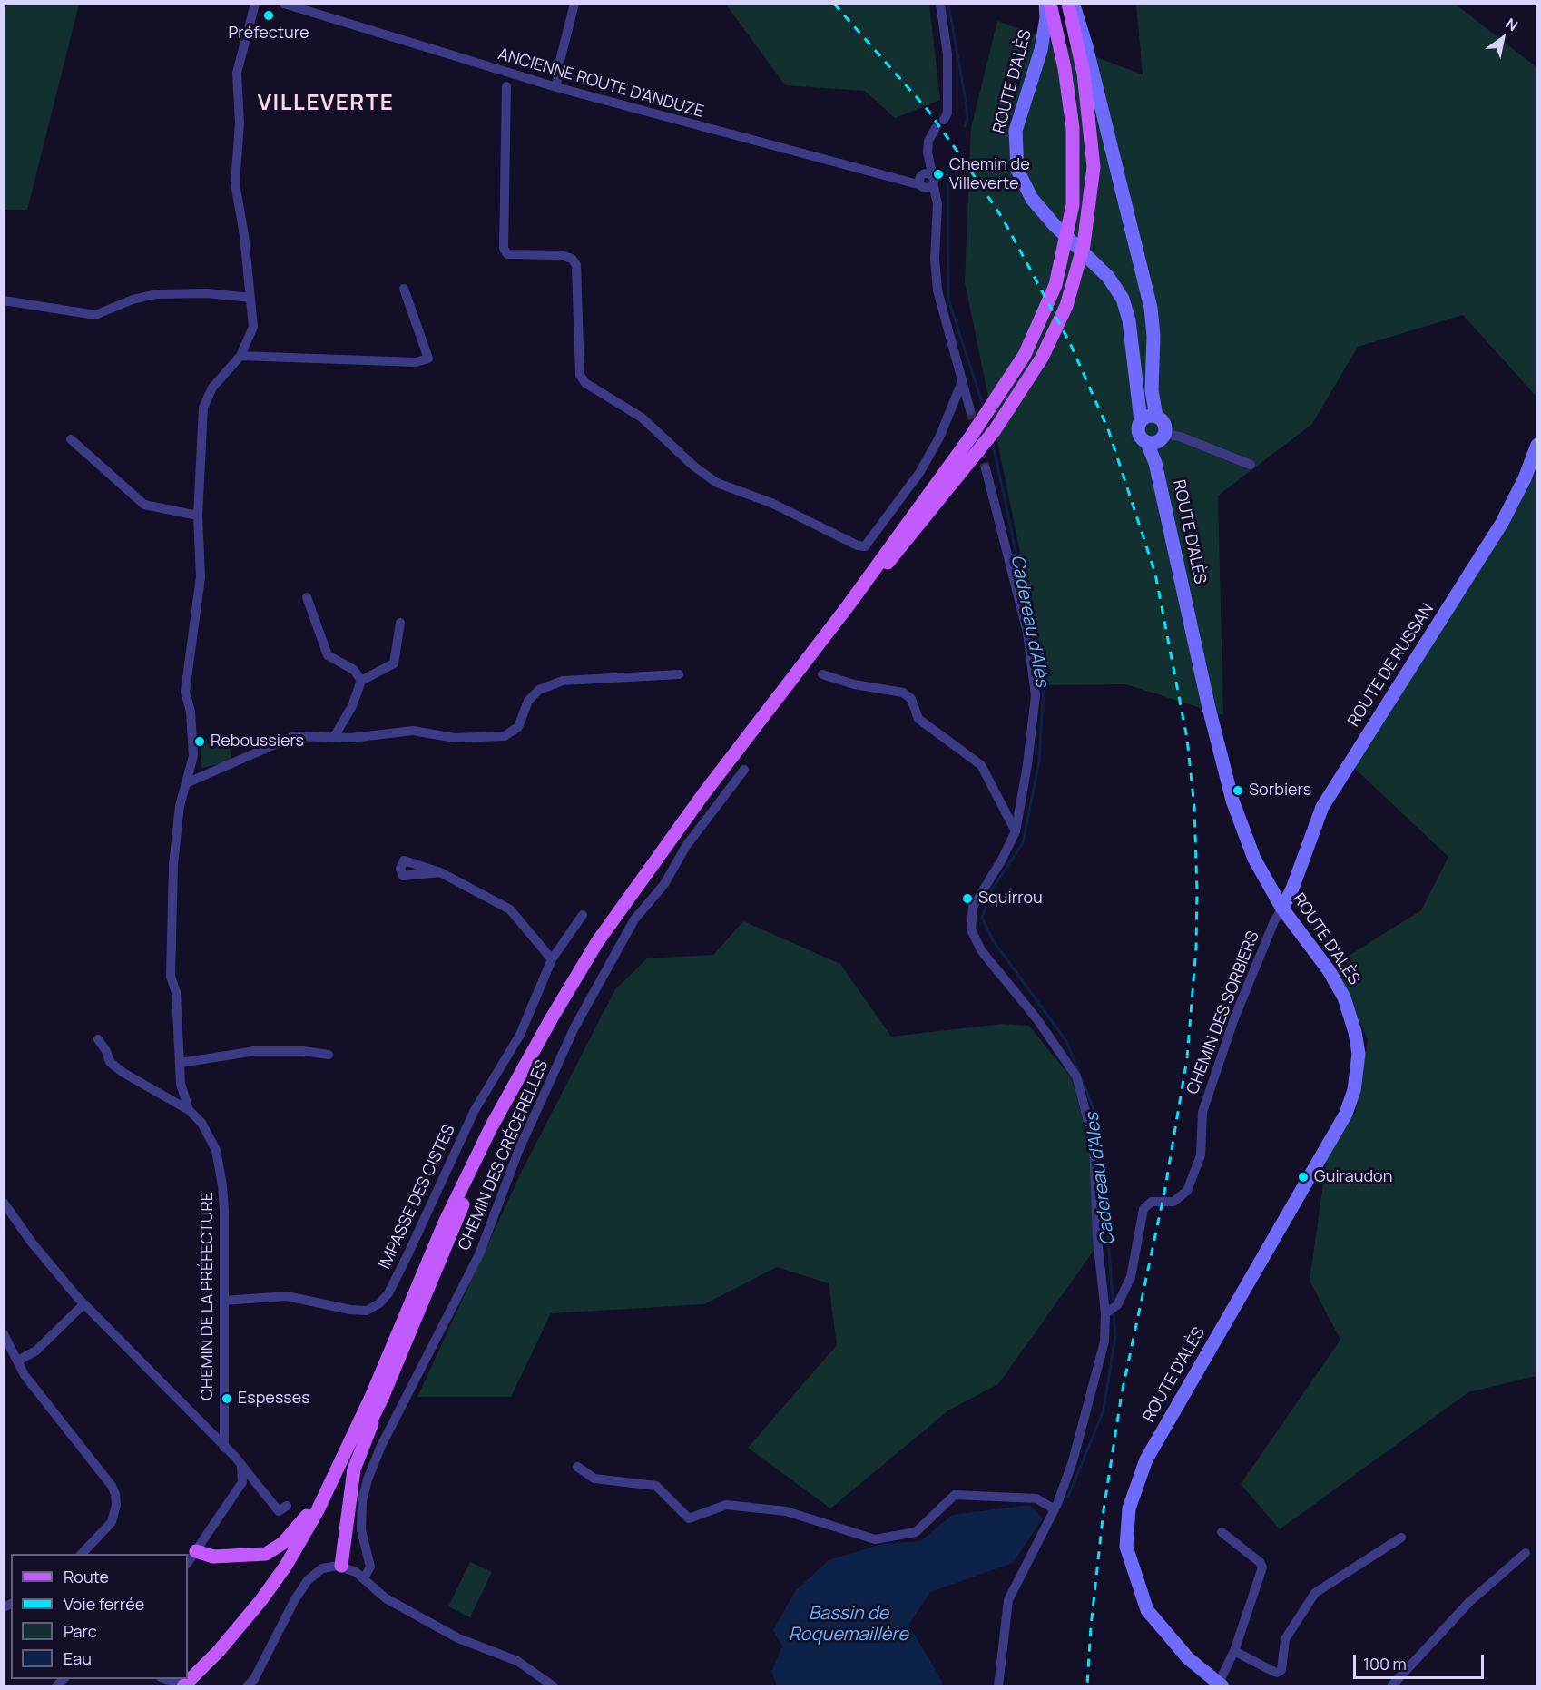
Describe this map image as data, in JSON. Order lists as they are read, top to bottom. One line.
{"streets":{"main road":["ROUTE D'ALÈS","ROUTE DE RUSSAN"],"street":["ANCIENNE ROUTE D'ANDUZE","CHEMIN DES SORBIERS","CHEMIN DES CRÉCERELLES","IMPASSE DES CISTES","CHEMIN DE LA PRÉFECTURE"]},"crossings":[["ROUTE D'ALÈS","ROUTE DE RUSSAN"],["ROUTE D'ALÈS","CHEMIN DES SORBIERS"],["ROUTE DE RUSSAN","CHEMIN DES SORBIERS"],["IMPASSE DES CISTES","CHEMIN DE LA PRÉFECTURE"]],"districts":["VILLEVERTE"],"water":["Cadereau d'Alès","Bassin de Roquemaillère"],"places":["Préfecture","Chemin de Villeverte","Reboussiers","Sorbiers","Squirrou","Guiraudon","Espesses"],"legend":["Route","Voie ferrée","Parc","Eau"],"scale_bar":"100 m","north":"top right"}
